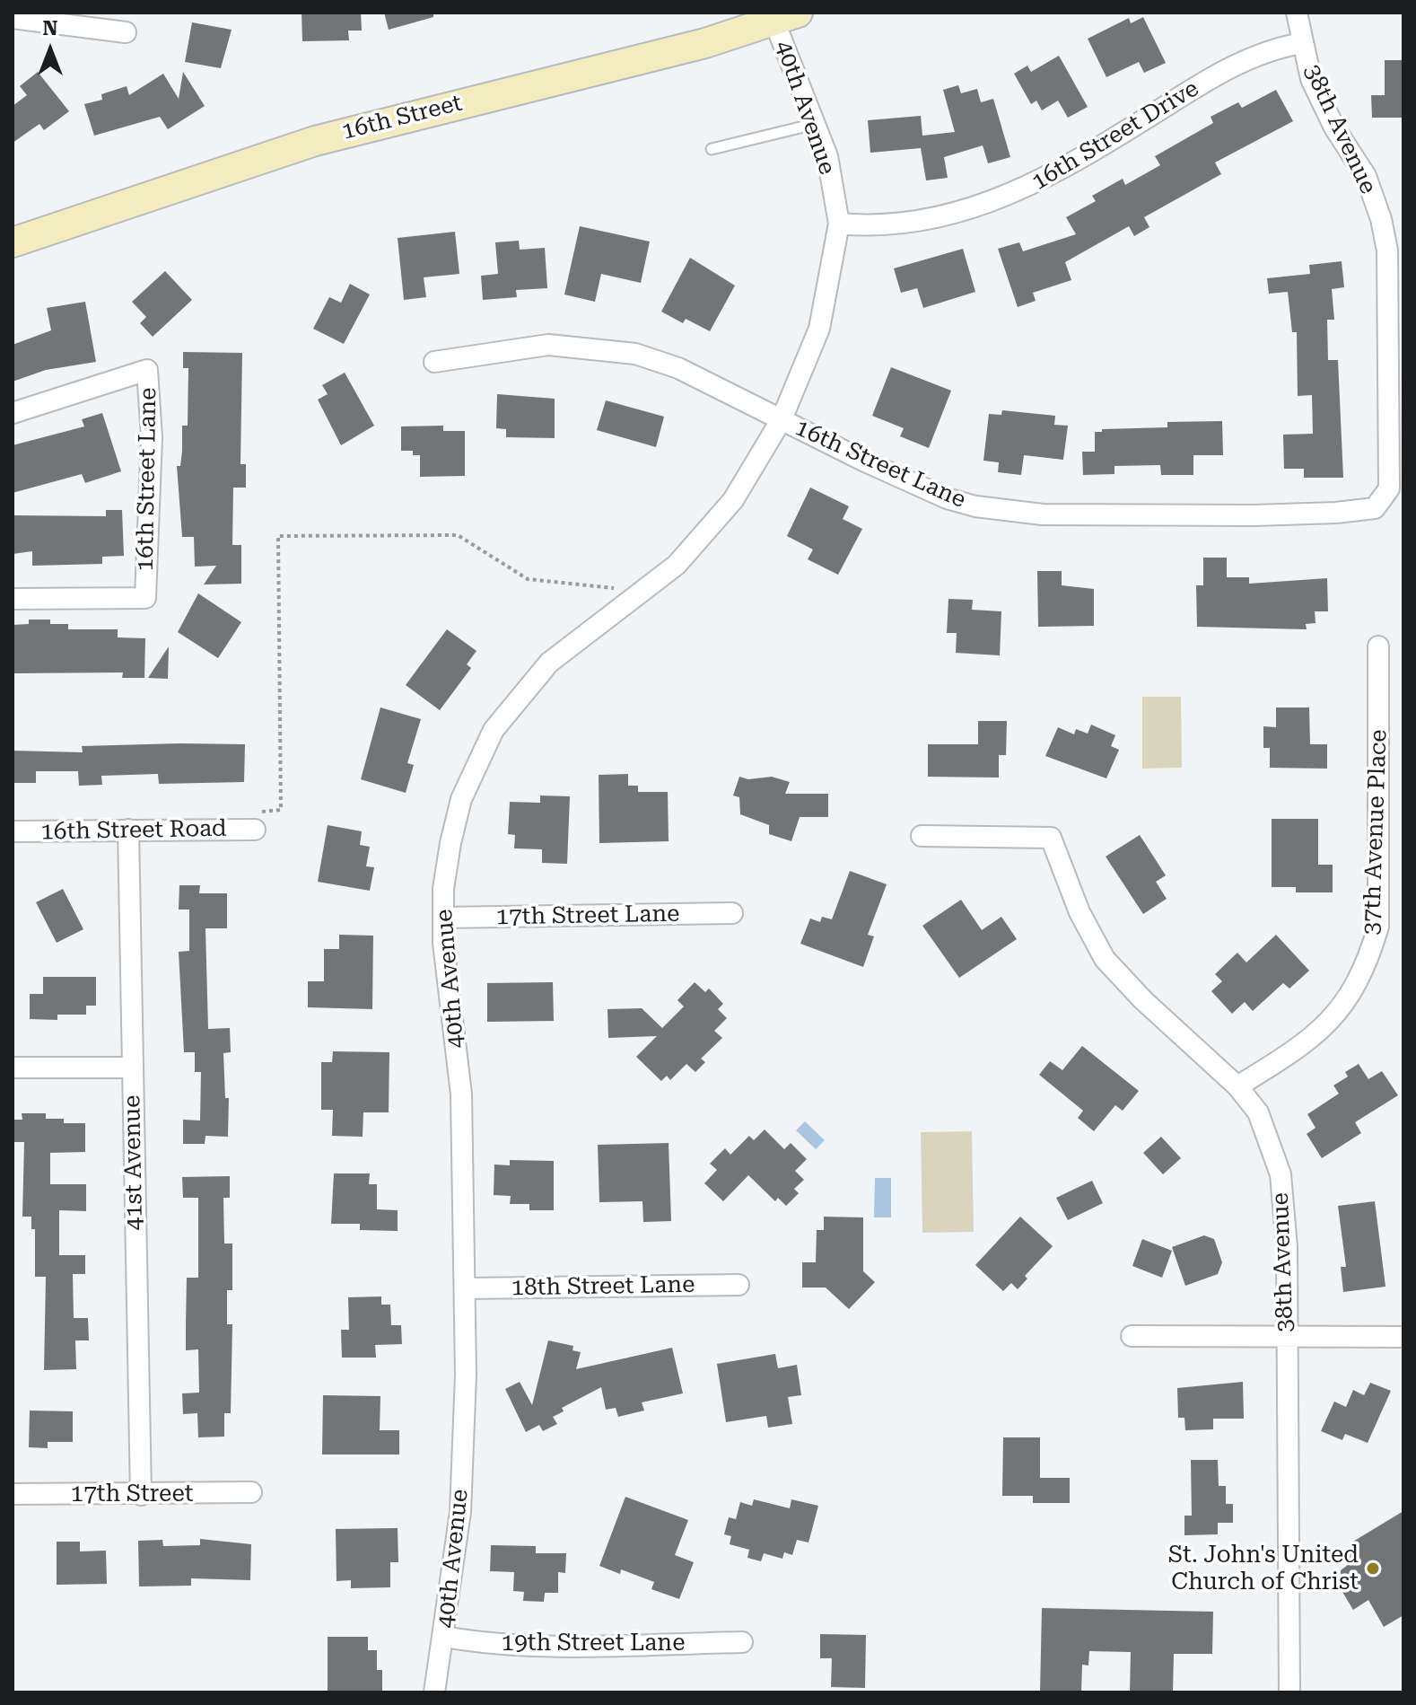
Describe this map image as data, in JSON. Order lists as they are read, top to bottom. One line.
{"streets":{"main road":["16th Street"],"street":["40th Avenue","38th Avenue","16th Street Drive","16th Street Lane","16th Street Road","37th Avenue Place","17th Street Lane","41st Avenue","18th Street Lane","17th Street","19th Street Lane"]},"crossings":[["40th Avenue","16th Street"],["40th Avenue","16th Street Drive"],["40th Avenue","16th Street Lane"],["40th Avenue","17th Street Lane"],["40th Avenue","18th Street Lane"],["40th Avenue","19th Street Lane"],["38th Avenue","16th Street Drive"],["38th Avenue","16th Street Lane"],["38th Avenue","37th Avenue Place"],["16th Street Road","41st Avenue"],["41st Avenue","17th Street"]],"places":["St. John's United Church of Christ"],"north":"top"}
